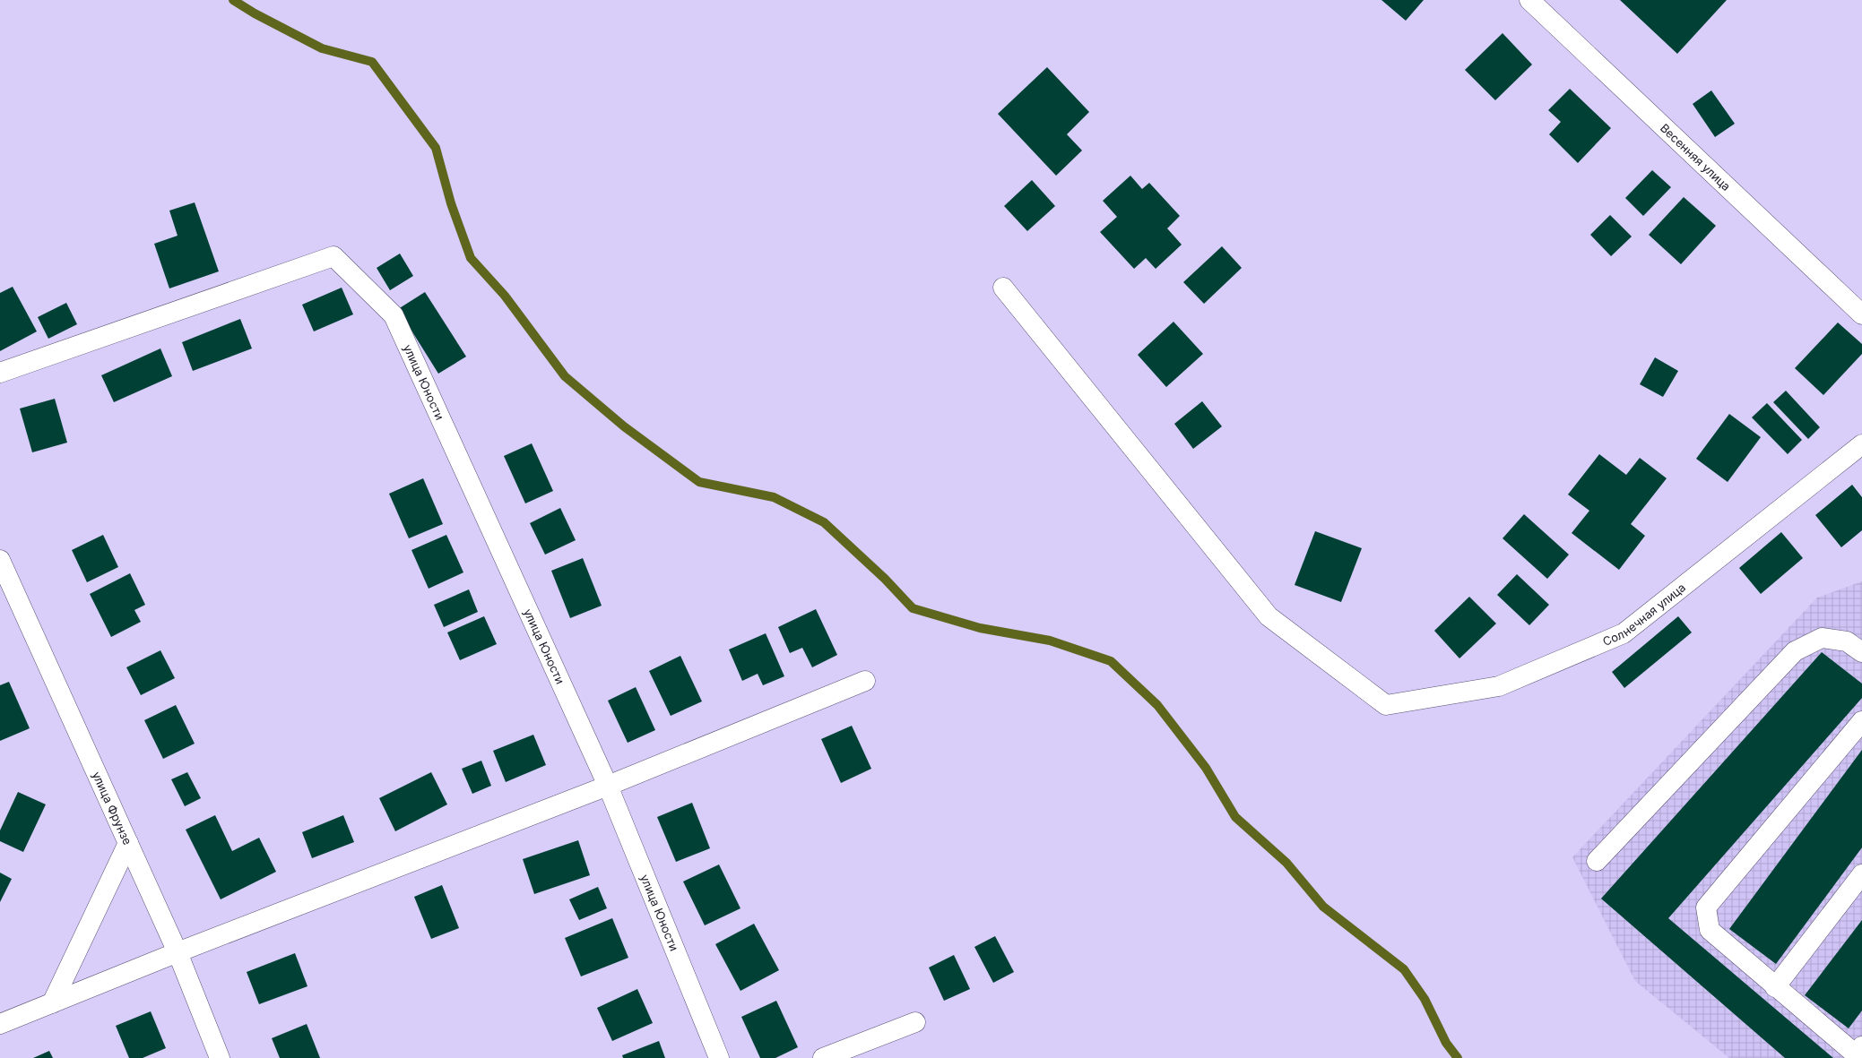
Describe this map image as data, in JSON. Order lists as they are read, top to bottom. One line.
{"streets":{"street":["Весенняя улица","улица Юности","Солнечная улица","улица Фрунзе"]}}
